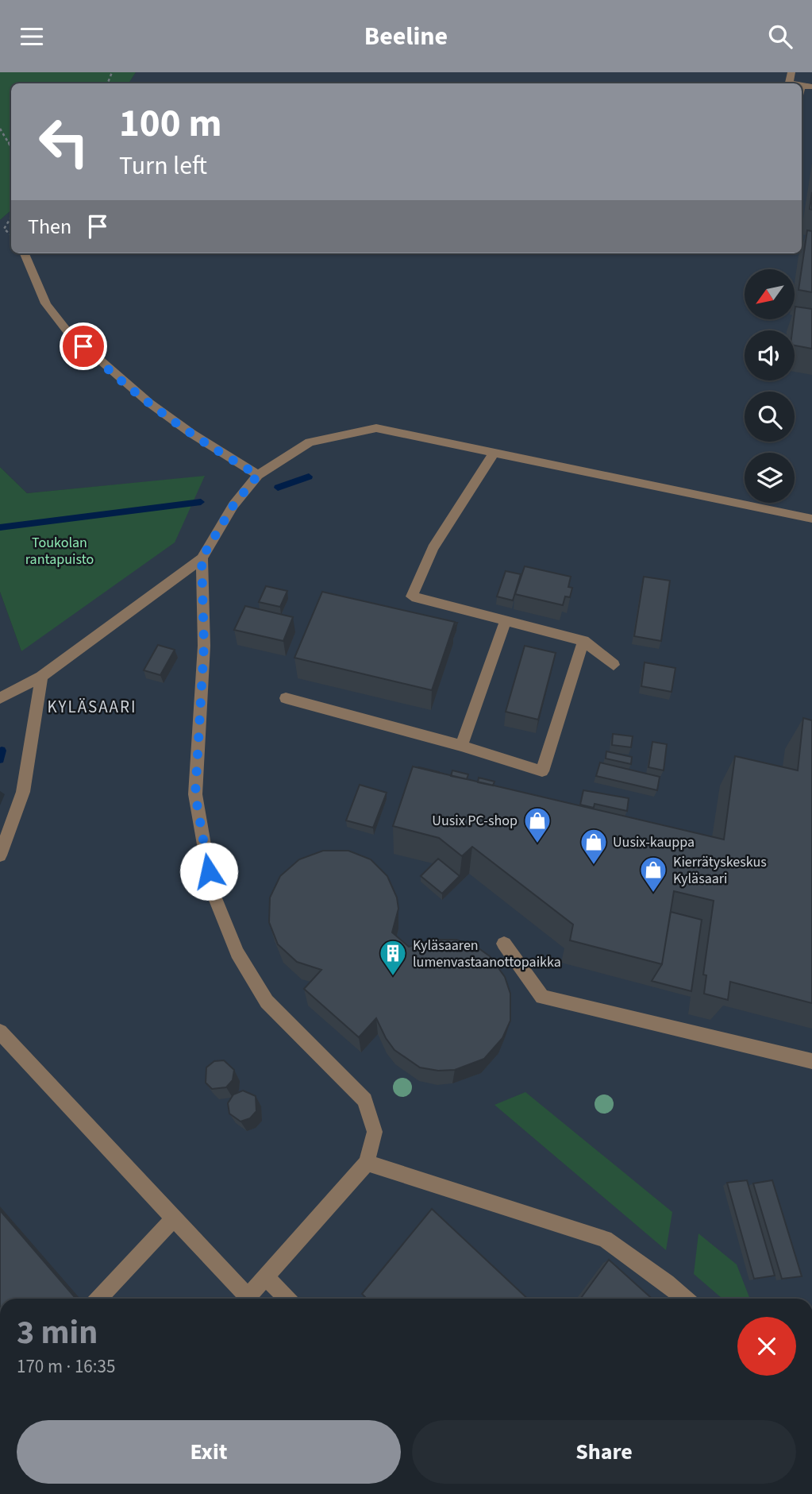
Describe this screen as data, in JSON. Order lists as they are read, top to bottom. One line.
{"districts":["KYLÄSAARI"],"parks":["Toukolan rantapuisto"],"places":{"shop":["Uusix PC-shop","Uusix-kauppa","Kierrätyskeskus Kyläsaari"],"building":["Kyläsaaren lumenvastaanottopaikka"]},"north":"bottom left","page":{"header":"Beeline","turn":["100 m","Turn left"],"then":"Then","heading":["3 min","170 m · 16:35"],"buttons":["Exit","Share"]}}
